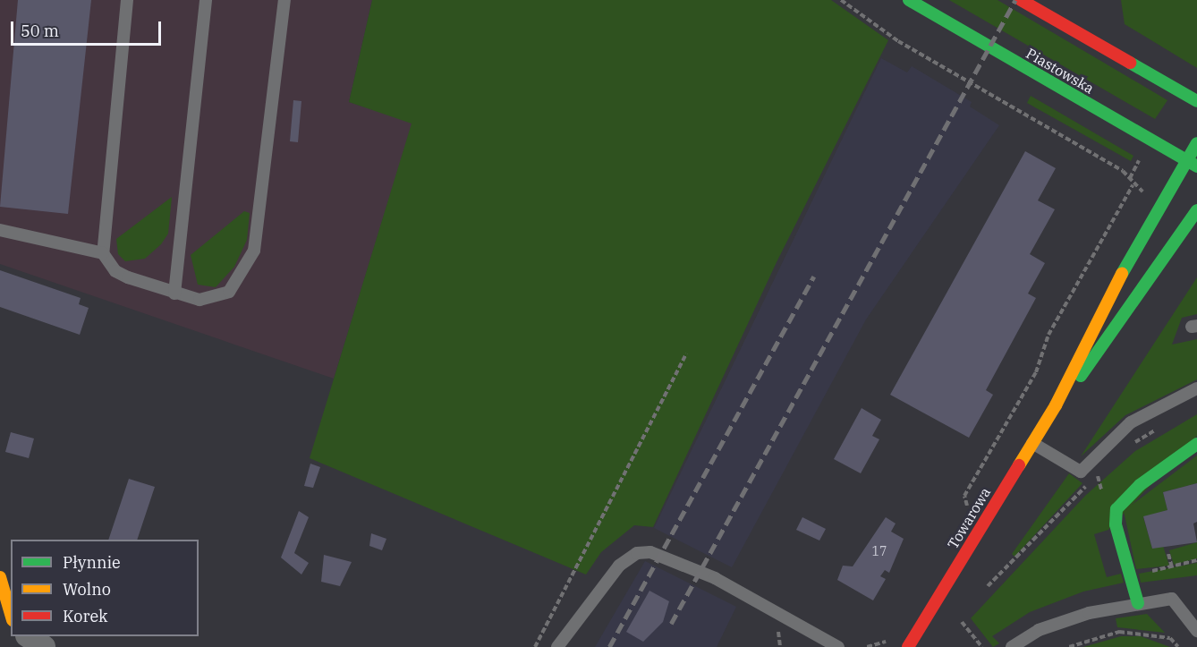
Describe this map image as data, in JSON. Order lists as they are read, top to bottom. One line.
{"streets":{"main road":["Piastowska","Towarowa"]},"crossings":[["Piastowska","Towarowa"]],"house_numbers":["17"],"legend":["Płynnie","Wolno","Korek"],"scale_bar":"50 m"}
